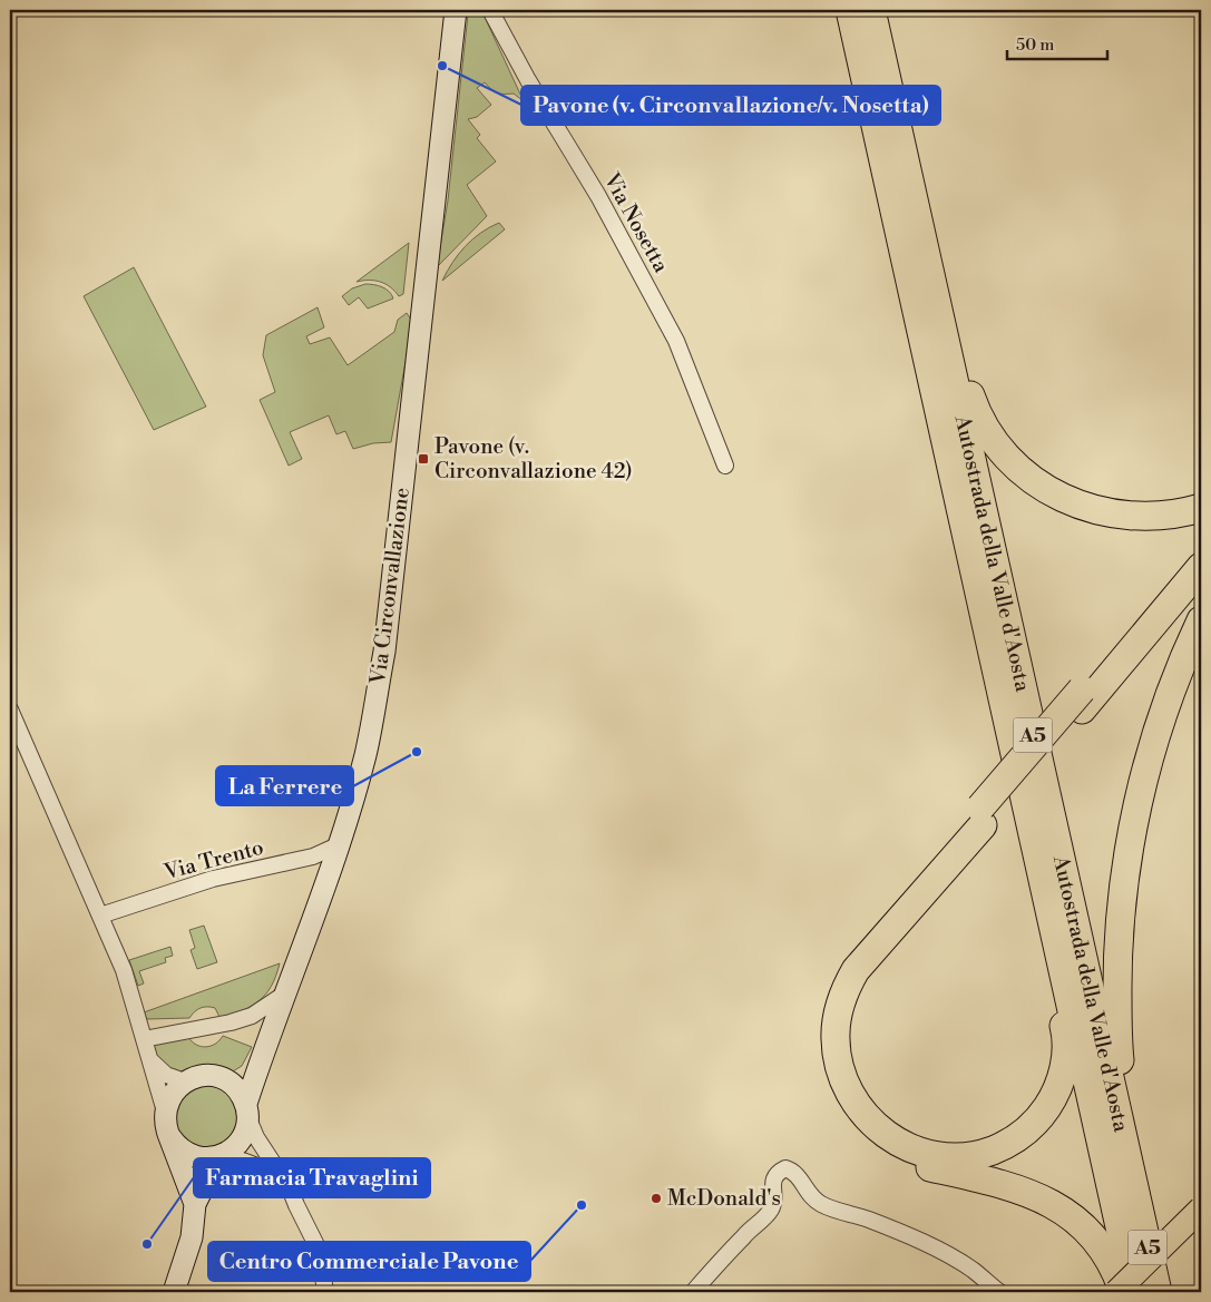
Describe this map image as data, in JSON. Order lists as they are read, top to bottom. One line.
{"streets":{"highway":["Autostrada della Valle d'Aosta","A5"],"main road":["Via Circonvallazione"],"street":["Via Nosetta","Via Trento"]},"crossings":[["Via Circonvallazione","Via Trento"]],"places":{"other":["Pavone (v. Circonvallazione/v. Nosetta)","La Ferrere","McDonald's","Centro Commerciale Pavone","Farmacia Travaglini"],"transit":["Pavone (v. Circonvallazione 42)"]},"scale_bar":"50 m"}
